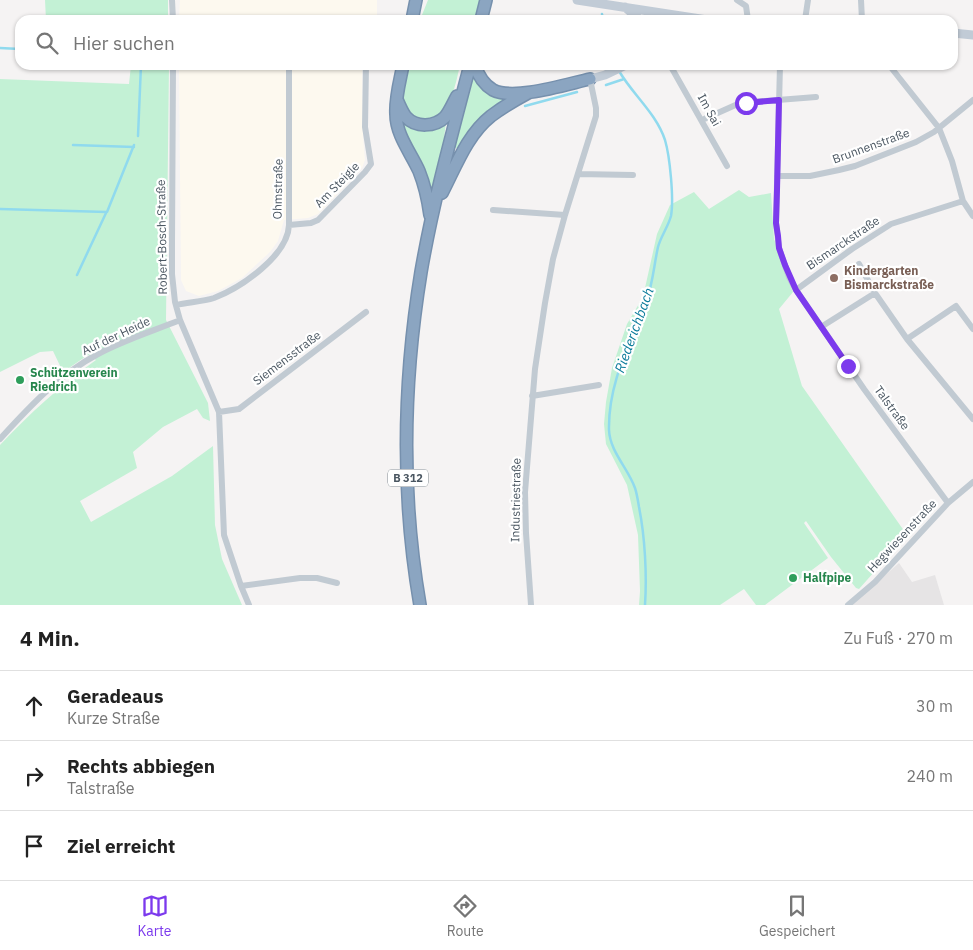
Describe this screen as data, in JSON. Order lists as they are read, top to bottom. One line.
{"streets":{"highway":["B 312"],"street":["Im Sai","Brunnenstraße","Am Steigle","Ohmstraße","Robert-Bosch-Straße","Bismarckstraße","Auf der Heide","Siemensstraße","Talstraße","Industriestraße","Hegwiesenstraße"]},"crossings":[["Brunnenstraße","Talstraße"],["Am Steigle","Ohmstraße"],["Ohmstraße","Robert-Bosch-Straße"],["Robert-Bosch-Straße","Auf der Heide"],["Robert-Bosch-Straße","Siemensstraße"],["Bismarckstraße","Talstraße"],["Talstraße","Hegwiesenstraße"]],"water":["Riederichbach"],"places":["Kindergarten Bismarckstraße","Schützenverein Riedrich","Halfpipe"],"page":{"search":"Hier suchen","heading":["4 Min.","Zu Fuß · 270 m"],"list":[["Geradeaus","Kurze Straße","30 m"],["Rechts abbiegen","Talstraße","240 m"],"Ziel erreicht"],"nav":["Karte","Route","Gespeichert"]}}
